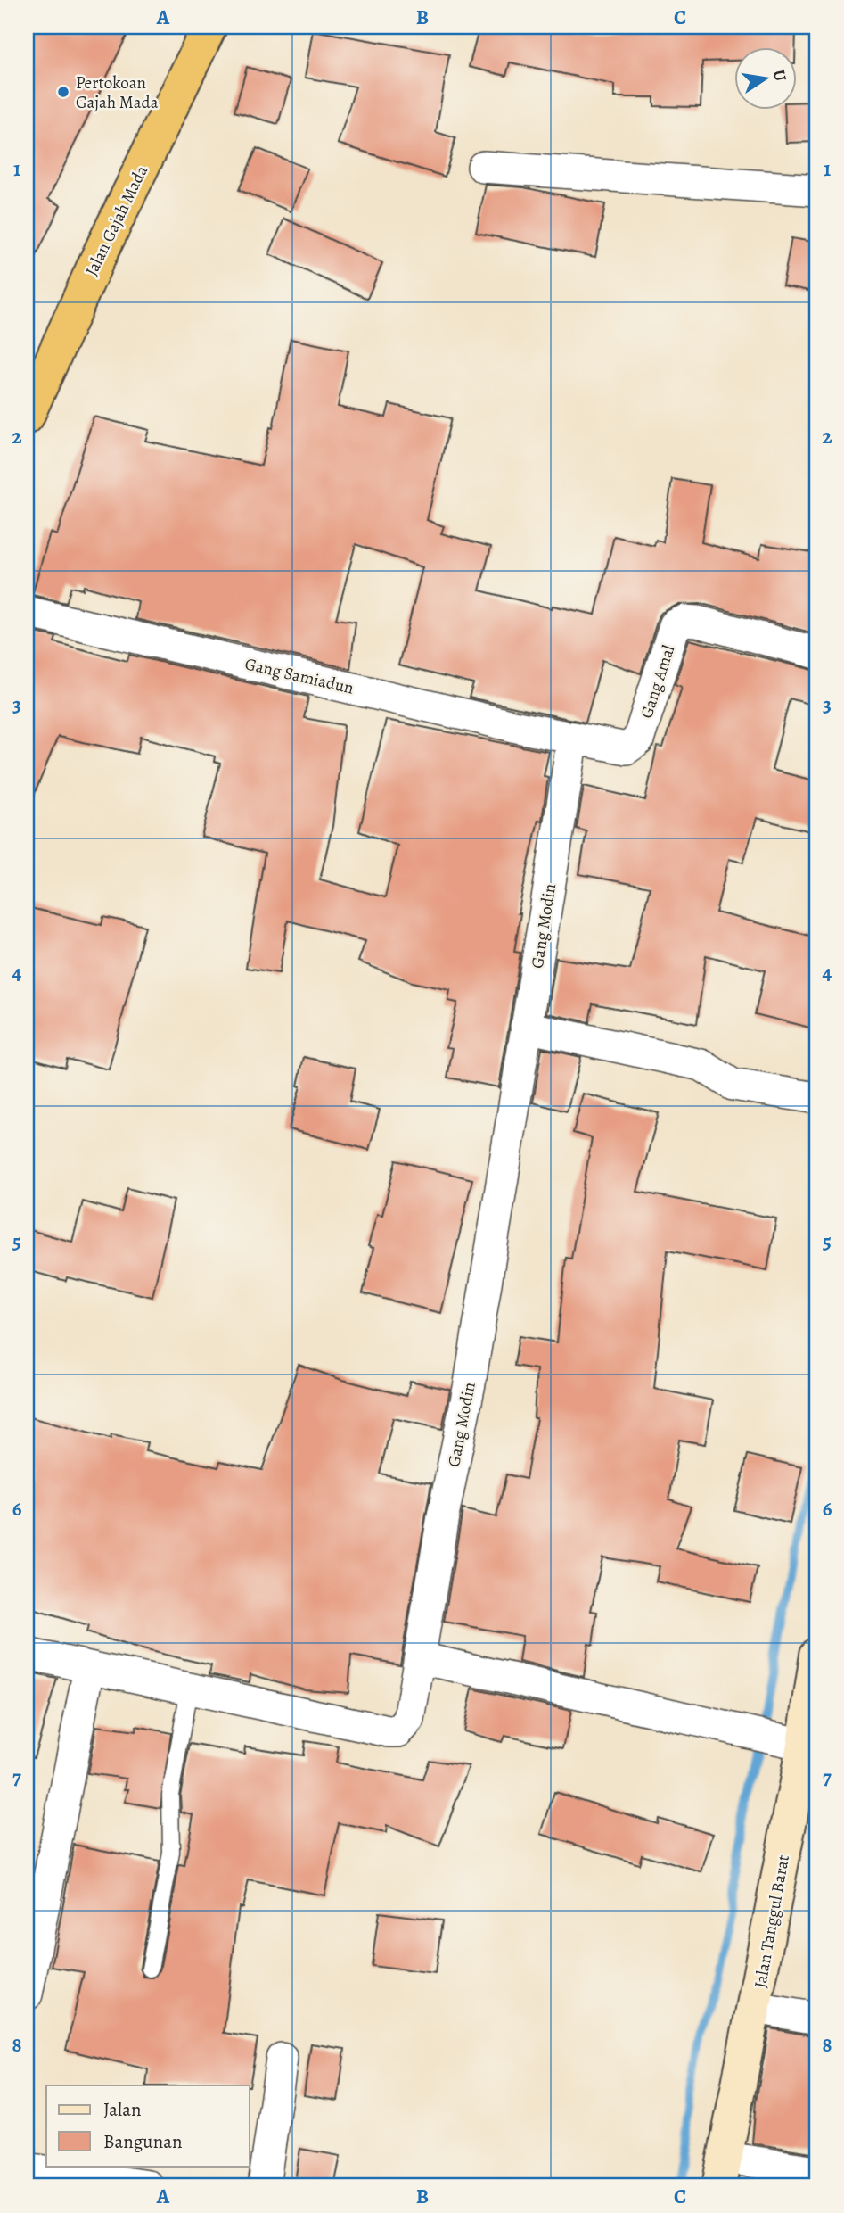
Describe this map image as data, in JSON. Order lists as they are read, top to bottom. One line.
{"streets":{"highway":["Jalan Gajah Mada"],"street":["Gang Samiadun","Gang Amal","Gang Modin","Jalan Tanggul Barat"]},"crossings":[["Gang Samiadun","Gang Amal"],["Gang Samiadun","Gang Modin"],["Gang Amal","Gang Modin"]],"places":["Pertokoan Gajah Mada"],"legend":["Jalan","Bangunan"],"north":"right","grid":{"columns":["A","B","C"],"rows":["1","2","3","4","5","6","7","8"]}}
